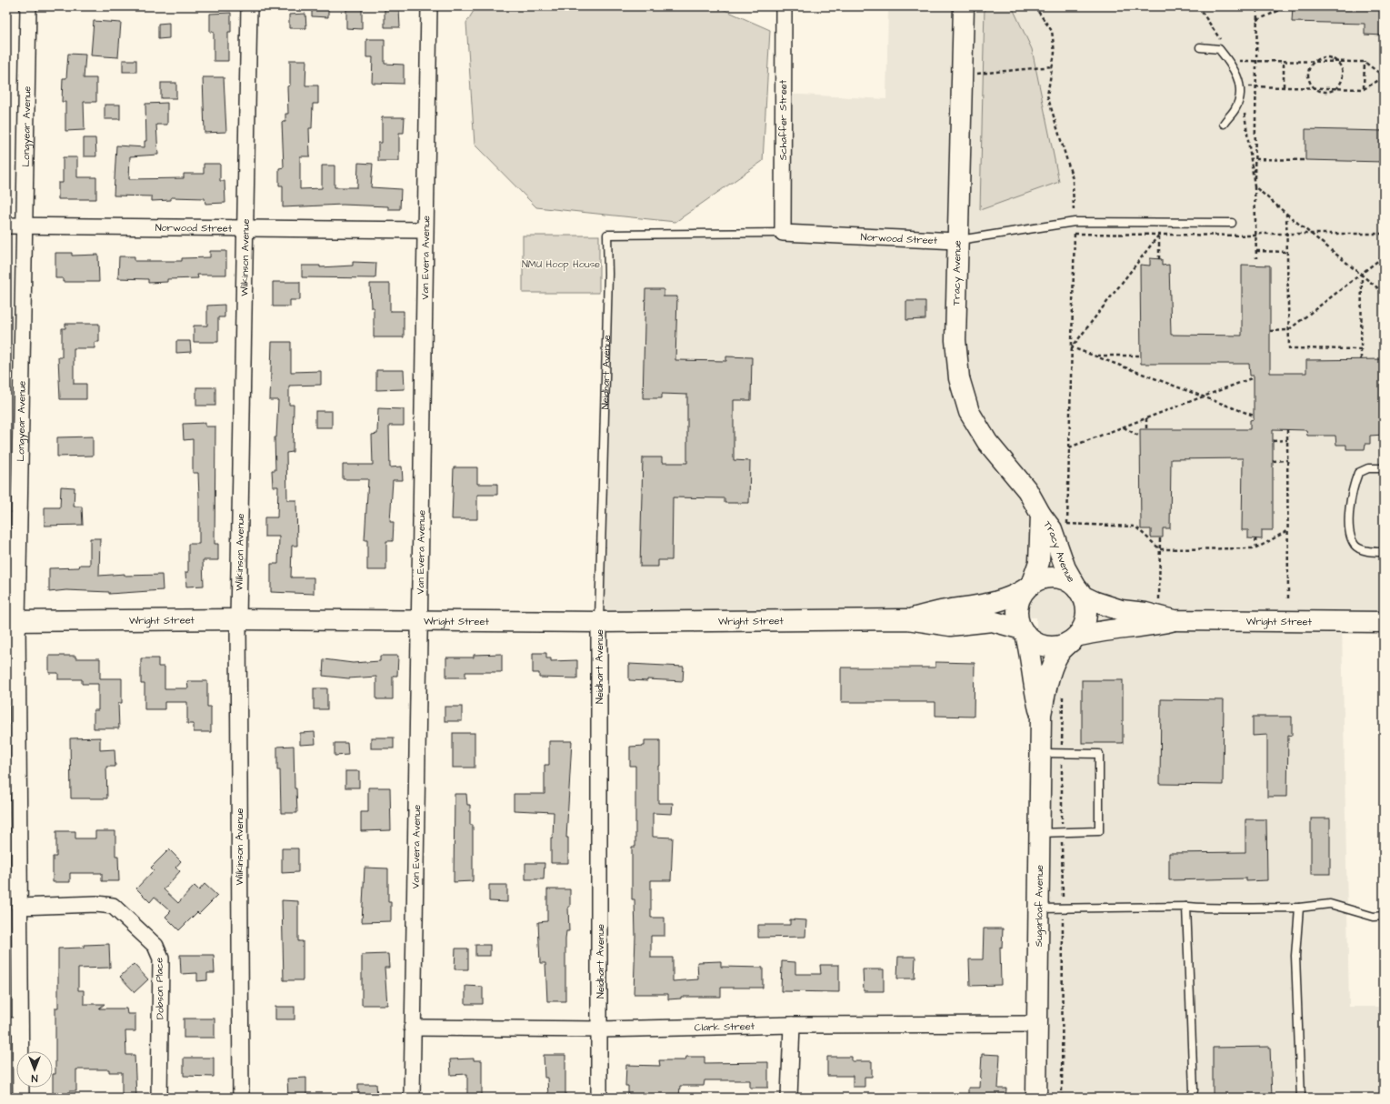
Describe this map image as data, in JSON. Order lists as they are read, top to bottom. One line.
{"streets":{"main road":["Tracy Avenue","Wright Street","Sugarloaf Avenue"],"street":["Schaffer Street","Longyear Avenue","Norwood Street","Wilkinson Avenue","Van Evera Avenue","Neidhart Avenue","Dobson Place","Clark Street"]},"crossings":[["Schaffer Street","Norwood Street"],["Longyear Avenue","Norwood Street"],["Longyear Avenue","Wright Street"],["Longyear Avenue","Dobson Place"],["Norwood Street","Wilkinson Avenue"],["Norwood Street","Van Evera Avenue"],["Norwood Street","Tracy Avenue"],["Norwood Street","Neidhart Avenue"],["Wilkinson Avenue","Wright Street"],["Van Evera Avenue","Wright Street"],["Van Evera Avenue","Clark Street"],["Tracy Avenue","Wright Street"],["Tracy Avenue","Sugarloaf Avenue"],["Neidhart Avenue","Wright Street"],["Neidhart Avenue","Clark Street"],["Wright Street","Sugarloaf Avenue"],["Sugarloaf Avenue","Clark Street"]],"parks":["NMU Hoop House"],"north":"bottom"}
